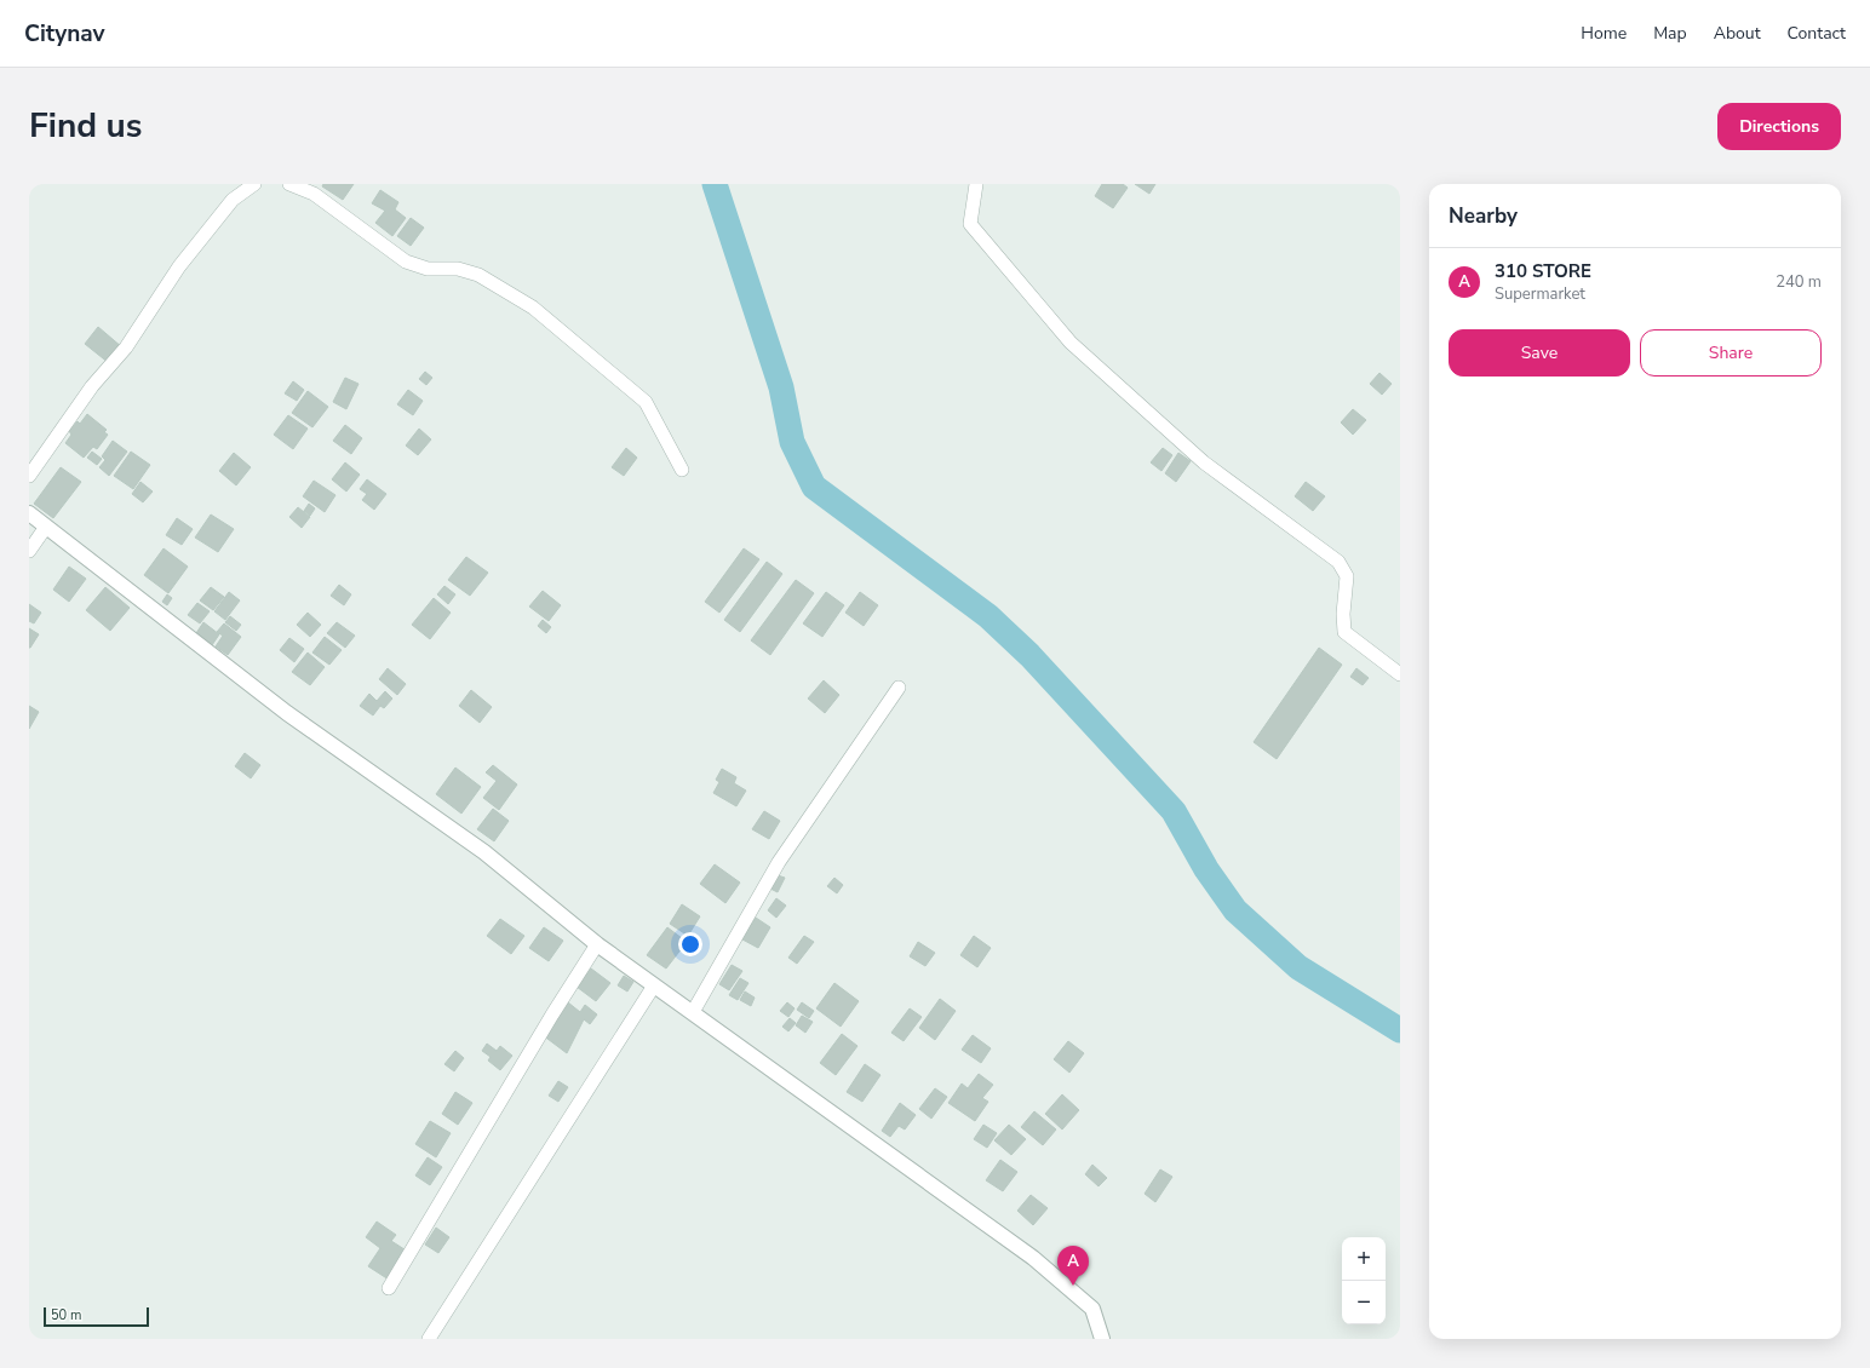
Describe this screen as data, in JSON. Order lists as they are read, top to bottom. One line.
{"scale_bar":"50 m","page":{"header":"Citynav","nav":["Home","Map","About","Contact"],"title":"Find us","buttons":["Directions",["Save","Share"]],"heading":"Nearby","list":[{"mark":"A","name":"310 STORE","note":"Supermarket","value":"240 m"}],"map_buttons":["+","−"],"pins":"A","scale":"50 m"}}
